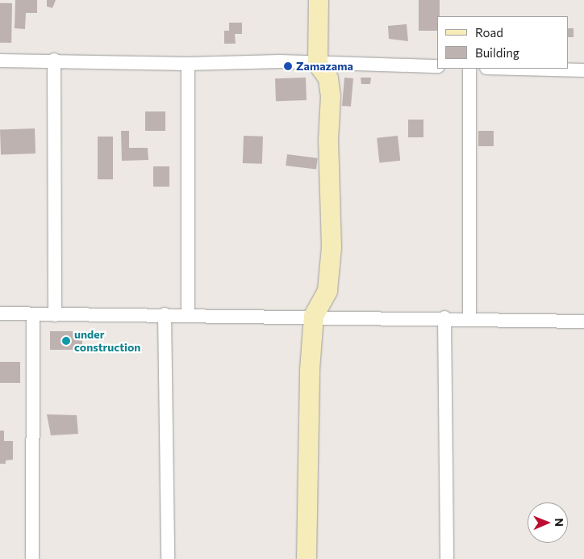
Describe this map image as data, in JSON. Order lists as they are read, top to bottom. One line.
{"places":["Zamazama","under construction"],"legend":["Road","Building"],"north":"right"}
